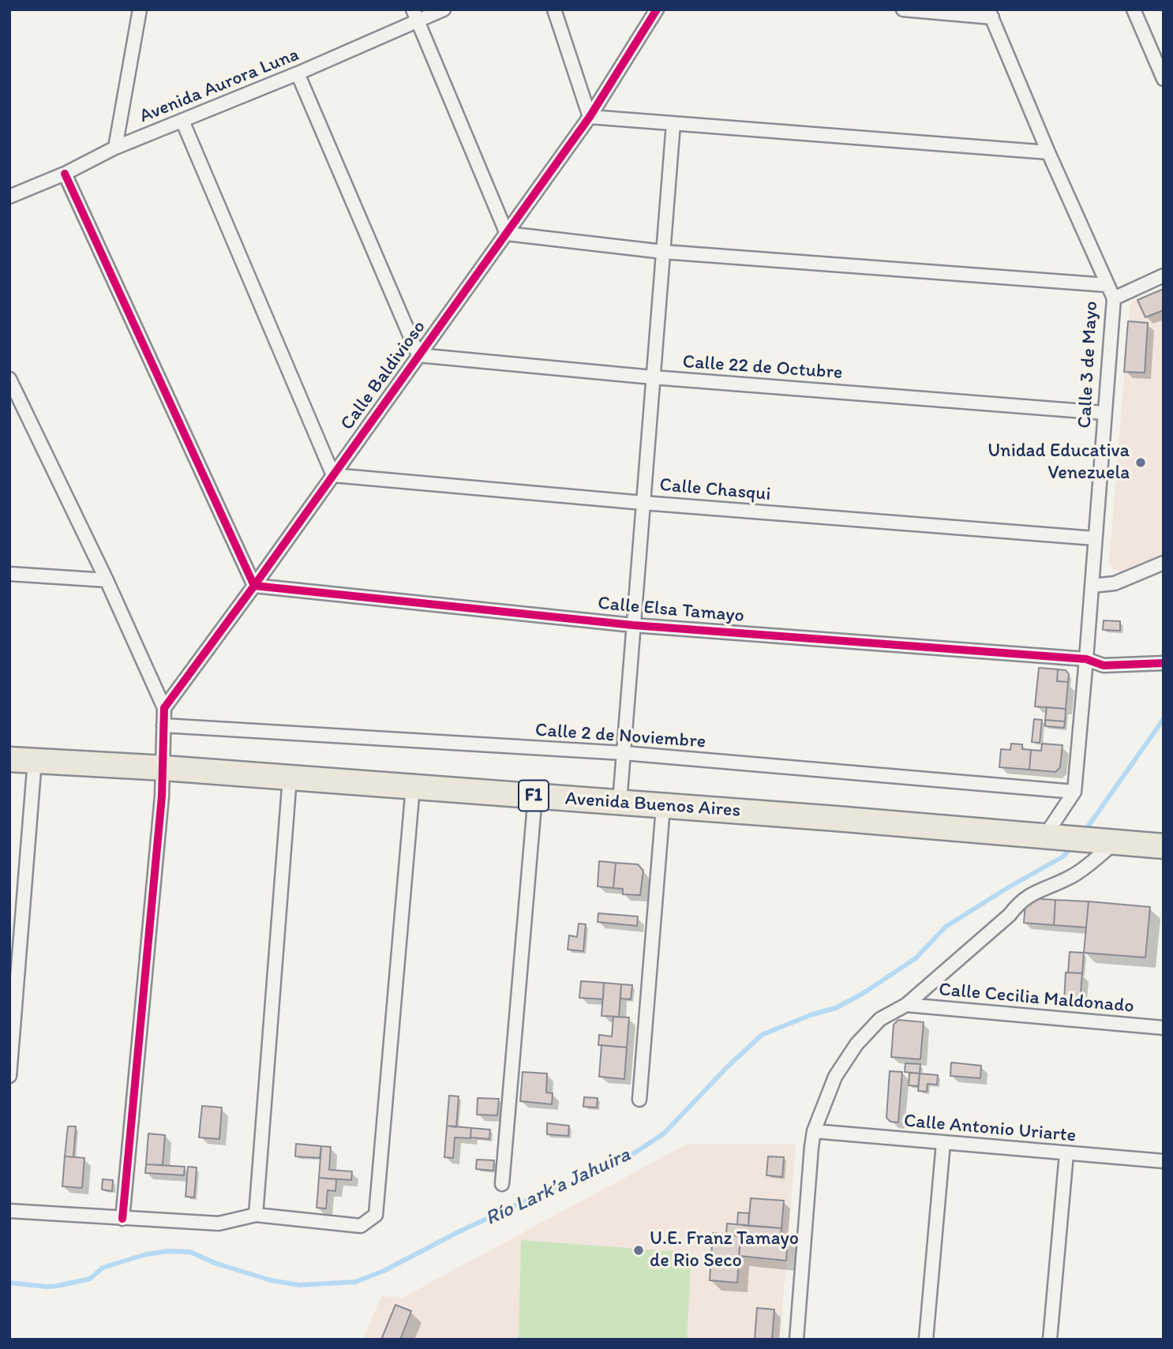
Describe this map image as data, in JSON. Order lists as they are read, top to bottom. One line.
{"streets":{"highway":["F1","Avenida Buenos Aires"],"street":["Avenida Aurora Luna","Calle 3 de Mayo","Calle 22 de Octubre","Calle Baldivioso","Calle Chasqui","Calle Elsa Tamayo","Calle 2 de Noviembre","Calle Cecilia Maldonado","Calle Antonio Uriarte"]},"crossings":[["Calle 3 de Mayo","Calle 22 de Octubre"],["Calle 3 de Mayo","Calle Chasqui"],["Calle 3 de Mayo","Calle Elsa Tamayo"],["Calle 3 de Mayo","Calle 2 de Noviembre"],["Calle 3 de Mayo","Avenida Buenos Aires"],["Calle 22 de Octubre","Calle Baldivioso"],["Calle Baldivioso","Calle Chasqui"],["Calle Baldivioso","Calle Elsa Tamayo"]],"water":["Río Lark’a Jahuira"],"places":["Unidad Educativa Venezuela","U.E. Franz Tamayo de Rio Seco"]}
